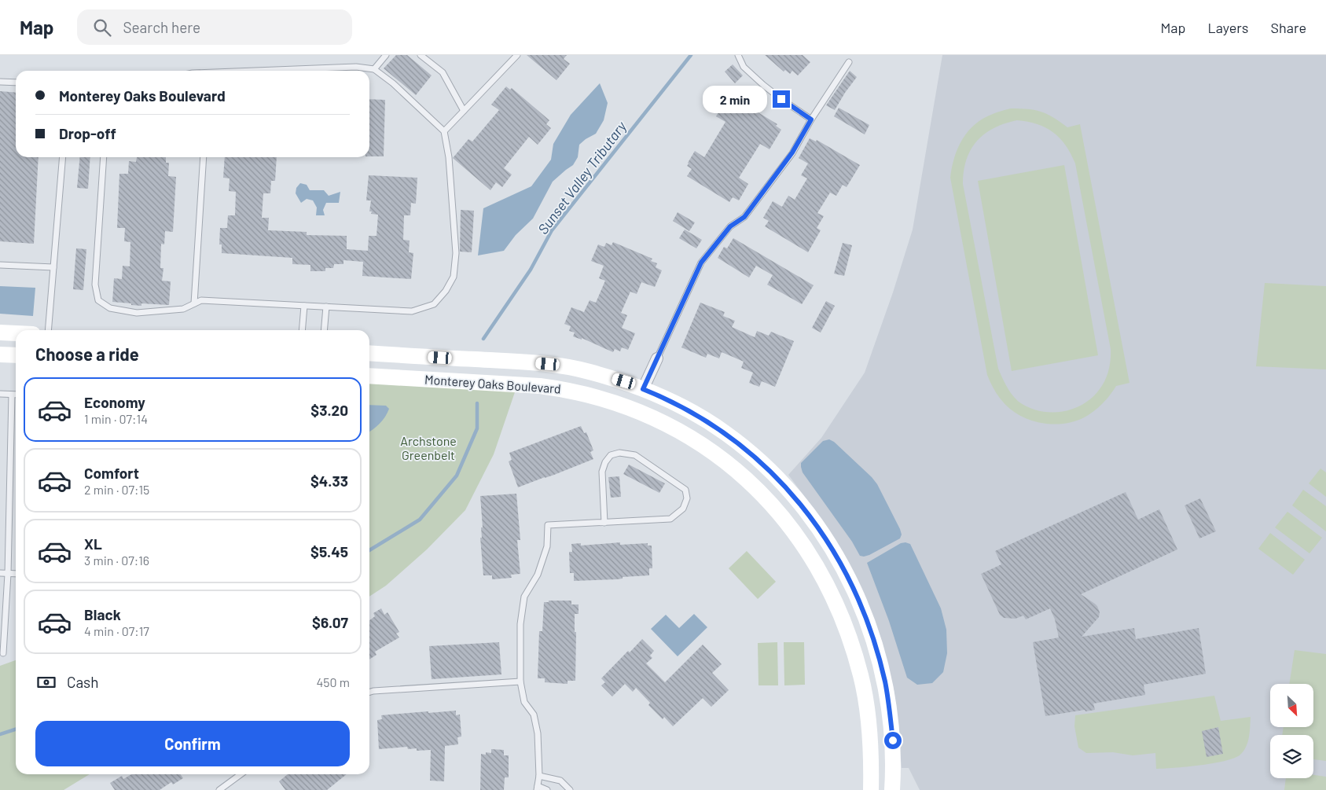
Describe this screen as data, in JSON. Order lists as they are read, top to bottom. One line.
{"streets":{"street":["Monterey Oaks Boulevard"]},"water":["Sunset Valley Tributary"],"parks":["Archstone Greenbelt"],"north":"bottom right","page":{"header":"Map","search":"Search here","nav":["Map","Layers","Share"],"banner":["Monterey Oaks Boulevard","Drop-off"],"bubble":"2 min","heading":"Choose a ride","list":[{"name":"Economy","note":"1 min · 07:14","value":"$3.20"},{"name":"Comfort","note":"2 min · 07:15","value":"$4.33"},{"name":"XL","note":"3 min · 07:16","value":"$5.45"},{"name":"Black","note":"4 min · 07:17","value":"$6.07"}],"pay":["Cash","450 m"],"buttons":"Confirm"}}
